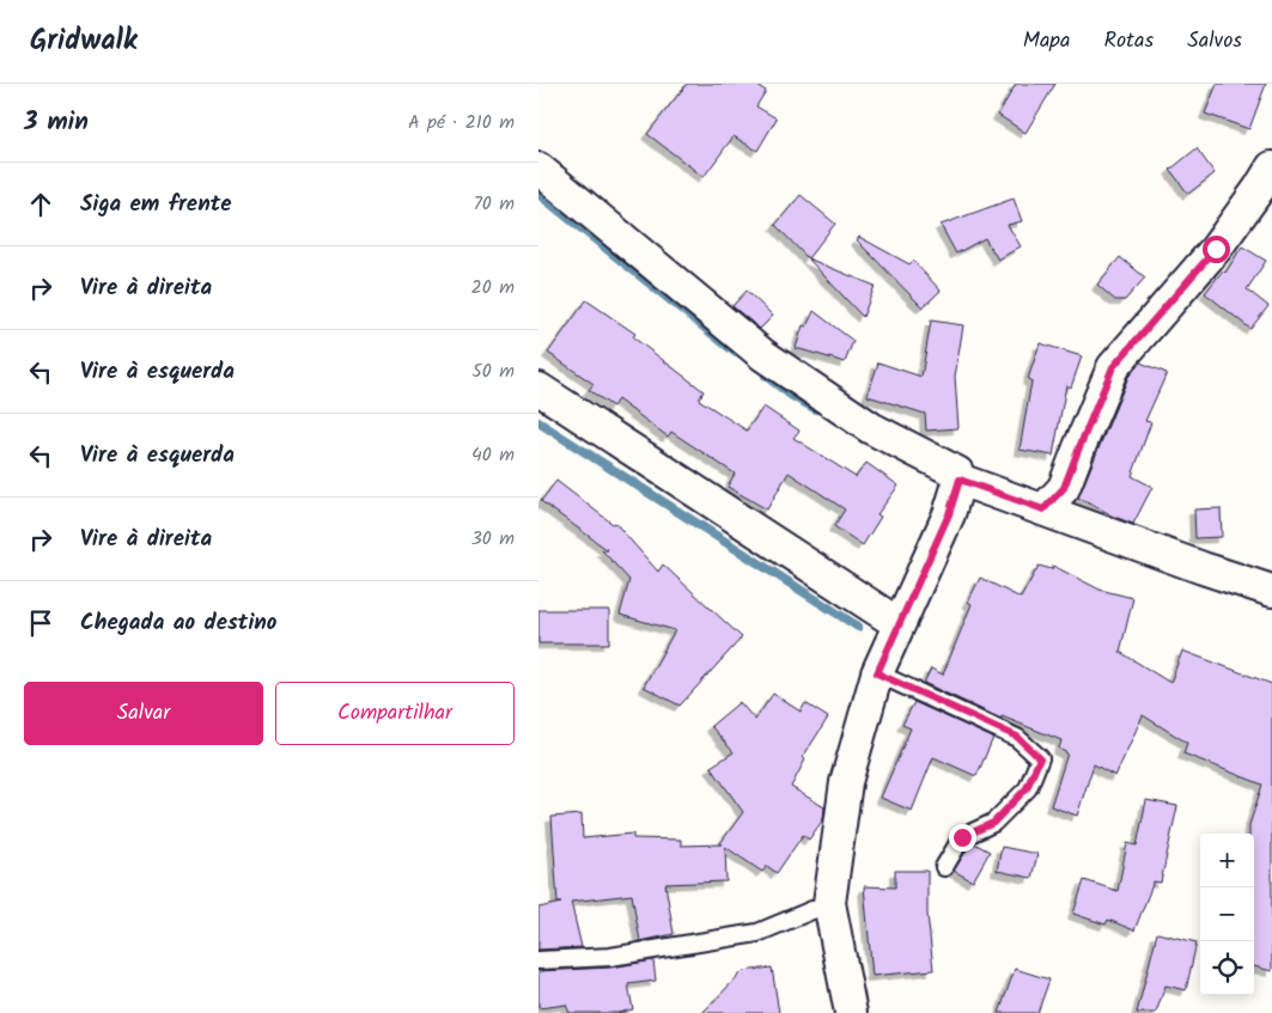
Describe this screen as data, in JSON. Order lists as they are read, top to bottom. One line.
{"page":{"header":"Gridwalk","nav":["Mapa","Rotas","Salvos"],"heading":["3 min","A pé · 210 m"],"list":[["Siga em frente","70 m"],["Vire à direita","20 m"],["Vire à esquerda","50 m"],["Vire à esquerda","40 m"],["Vire à direita","30 m"],"Chegada ao destino"],"buttons":["Salvar","Compartilhar"],"map_buttons":["+","−"]}}
